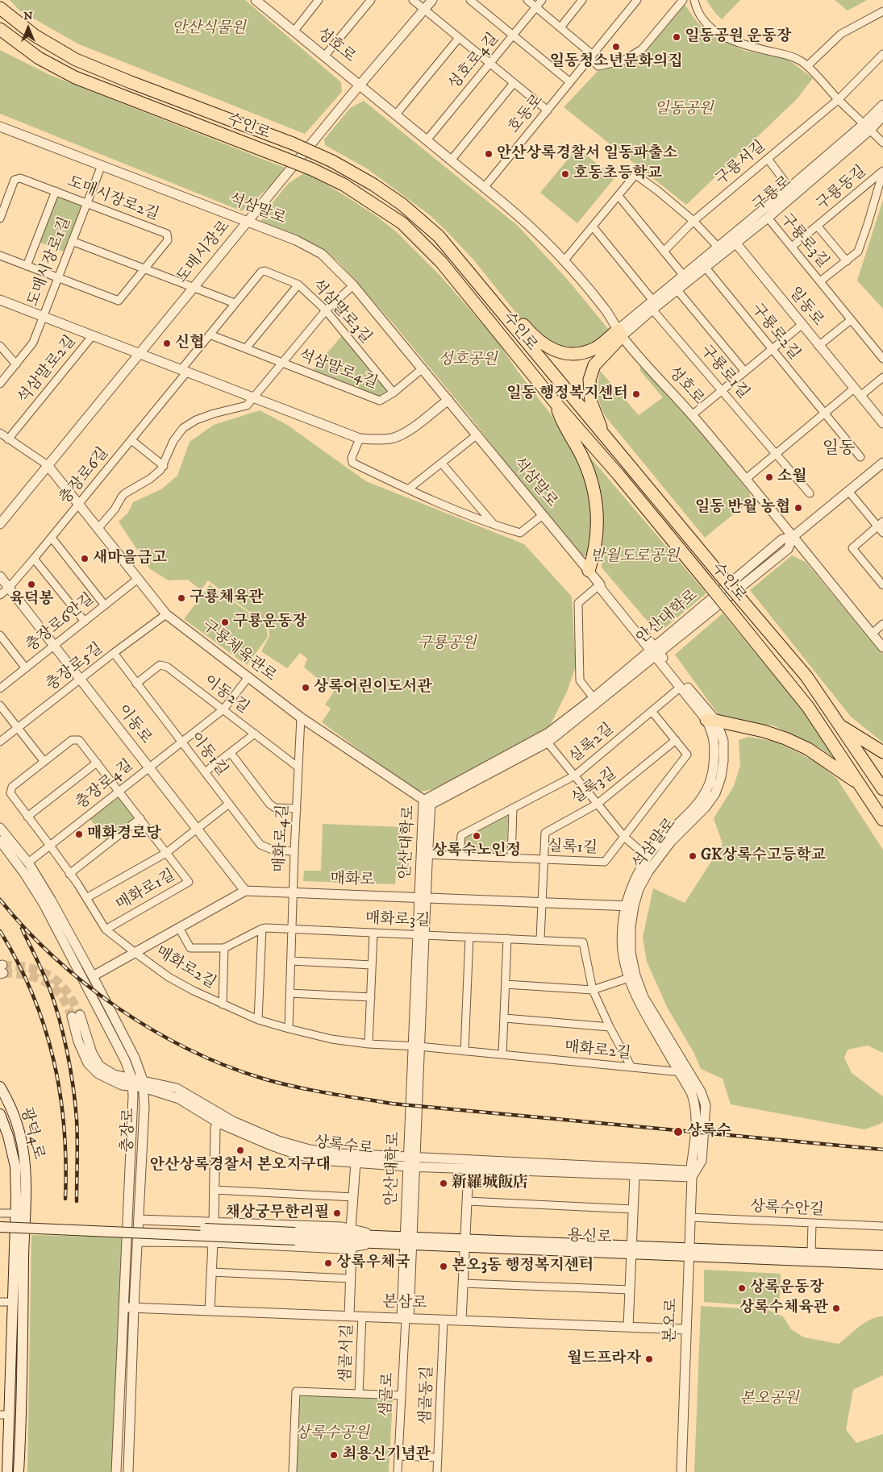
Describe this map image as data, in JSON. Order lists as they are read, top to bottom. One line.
{"streets":{"highway":["수인로"],"main road":["광덕4로","용신로"],"street":["성호로","성호로4길","호동로","구룡서길","구룡동길","구룡로","도매시장로2길","석삼말로","구룡로3길","도매시장로","도매시장로1길","일동로","석삼말로3길","구룡로2길","석삼말로2길","석삼말로4길","구룡로1길","충장로6길","안산대학로","충장로6안길","구룡체육관로","충장로5길","이동2길","이동로","실록2길","이동1길","충장로4길","실록3길","매화로4길","실록1길","매화로","매화로1길","매화로3길","매화로2길","충장로","상록수로","상록수안길","본삼로","본오로","샘골서길","샘골로","샘골동길"]},"crossings":[["성호로","성호로4길"],["성호로","호동로"],["성호로","구룡로"],["성호로","도매시장로"],["성호로","안산대학로"],["구룡동길","구룡로3길"],["구룡로","구룡로3길"],["구룡로","일동로"],["구룡로","구룡로2길"],["구룡로","구룡로1길"],["도매시장로2길","도매시장로1길"],["석삼말로","도매시장로"],["석삼말로","도매시장로1길"],["석삼말로","석삼말로4길"],["석삼말로","안산대학로"],["석삼말로","실록2길"],["석삼말로","매화로"],["석삼말로","매화로2길"],["석삼말로","상록수로"],["석삼말로","본오로"],["도매시장로","구룡체육관로"],["석삼말로3길","석삼말로4길"],["석삼말로3길","충장로6길"],["충장로6길","구룡체육관로"],["충장로6길","이동로"],["안산대학로","구룡체육관로"],["안산대학로","실록1길"],["안산대학로","매화로"],["안산대학로","매화로3길"],["안산대학로","매화로2길"],["안산대학로","상록수로"],["안산대학로","용신로"],["안산대학로","본삼로"],["안산대학로","샘골로"],["충장로6안길","구룡체육관로"],["충장로6안길","이동로"],["구룡체육관로","충장로5길"],["구룡체육관로","충장로4길"],["구룡체육관로","매화로4길"],["충장로5길","이동로"],["충장로5길","이동1길"],["이동2길","이동1길"],["이동2길","충장로4길"],["이동2길","매화로4길"],["이동로","충장로4길"],["이동로","매화로"],["실록2길","실록1길"],["이동1길","충장로4길"],["이동1길","매화로4길"],["충장로4길","매화로1길"],["충장로4길","충장로"],["실록3길","실록1길"],["매화로4길","매화로"],["매화로4길","매화로3길"],["매화로4길","매화로2길"],["매화로1길","매화로2길"],["매화로3길","매화로2길"],["충장로","상록수로"],["충장로","본삼로"],["상록수로","본오로"],["상록수안길","본오로"],["용신로","본오로"],["본삼로","본오로"],["본삼로","샘골서길"],["본삼로","샘골로"],["본삼로","샘골동길"]],"districts":["일동"],"parks":["안산식물원","일동공원","성호공원","반월도로공원","구룡공원","본오공원","상록수공원"],"places":["일동공원 운동장","일동청소년문화의집","안산상록경찰서 일동파출소","호동초등학교","신협","일동 행정복지센터","소월","일동 반월 농협","새마을금고","육덕봉","구룡체육관","구룡운동장","상록어린이도서관","매화경로당","상록수노인정","GK상록수고등학교","상록수","안산상록경찰서 본오지구대","新羅城飯店","채상궁무한리필","상록우체국","본오3동 행정복지센터","상록운동장","상록수체육관","월드프라자","최용신기념관"],"north":"top"}
